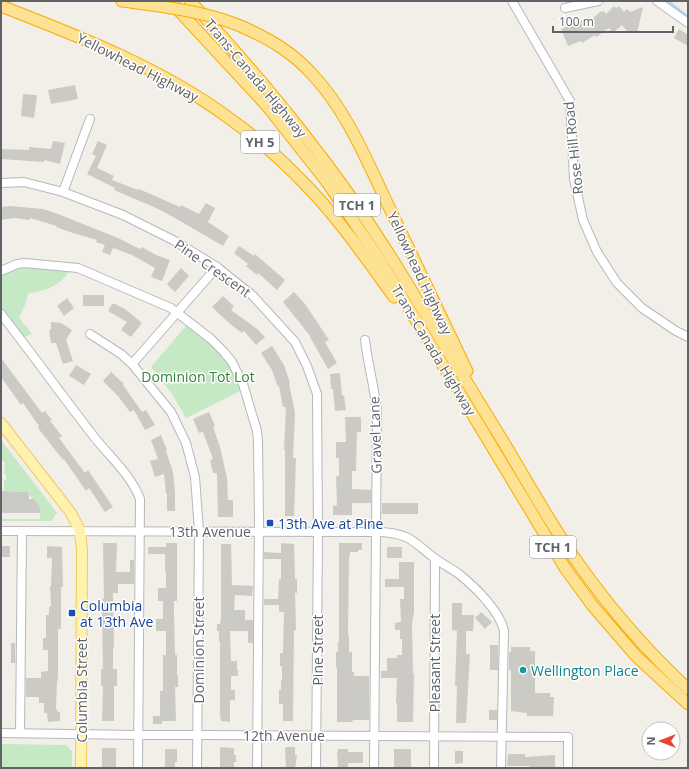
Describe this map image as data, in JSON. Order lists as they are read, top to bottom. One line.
{"streets":{"highway":["Yellowhead Highway","Trans-Canada Highway","YH 5","TCH 1"],"main road":["Columbia Street"],"street":["Rose Hill Road","Pine Crescent","Gravel Lane","13th Avenue","Dominion Street","Pine Street","Pleasant Street","12th Avenue"]},"crossings":[["Yellowhead Highway","Trans-Canada Highway"],["Pine Crescent","13th Avenue"],["Pine Crescent","Pine Street"],["Gravel Lane","13th Avenue"],["Gravel Lane","12th Avenue"],["13th Avenue","Dominion Street"],["13th Avenue","Pine Street"],["13th Avenue","Pleasant Street"],["13th Avenue","Columbia Street"],["13th Avenue","12th Avenue"],["Dominion Street","12th Avenue"],["Pine Street","12th Avenue"],["Pleasant Street","12th Avenue"],["Columbia Street","12th Avenue"]],"parks":["Dominion Tot Lot"],"places":{"transit":["13th Ave at Pine","Columbia at 13th Ave"],"other":["Wellington Place"]},"scale_bar":"100 m","north":"left"}
